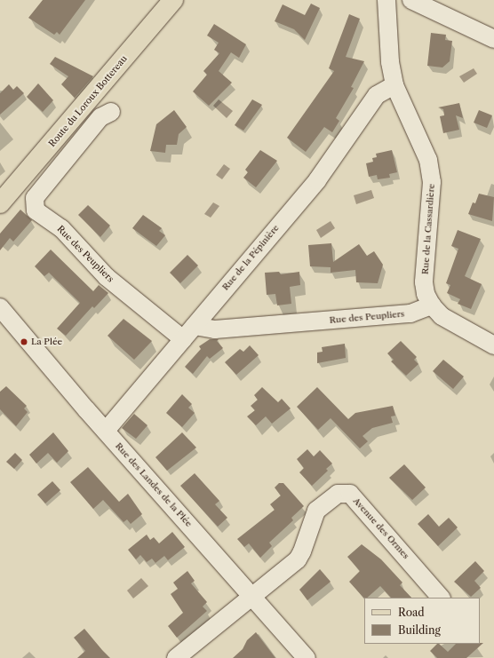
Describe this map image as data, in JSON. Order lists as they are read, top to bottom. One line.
{"streets":{"main road":["Route du Loroux Bottereau"],"street":["Rue de la Cassardière","Rue des Peupliers","Rue de la Pépinière","Rue des Landes de la Plée","Avenue des Ormes"]},"crossings":[["Rue de la Cassardière","Rue des Peupliers"],["Rue de la Cassardière","Rue de la Pépinière"],["Rue des Peupliers","Rue de la Pépinière"],["Rue de la Pépinière","Rue des Landes de la Plée"],["Rue des Landes de la Plée","Avenue des Ormes"]],"places":["La Plée"],"legend":["Road","Building"]}
